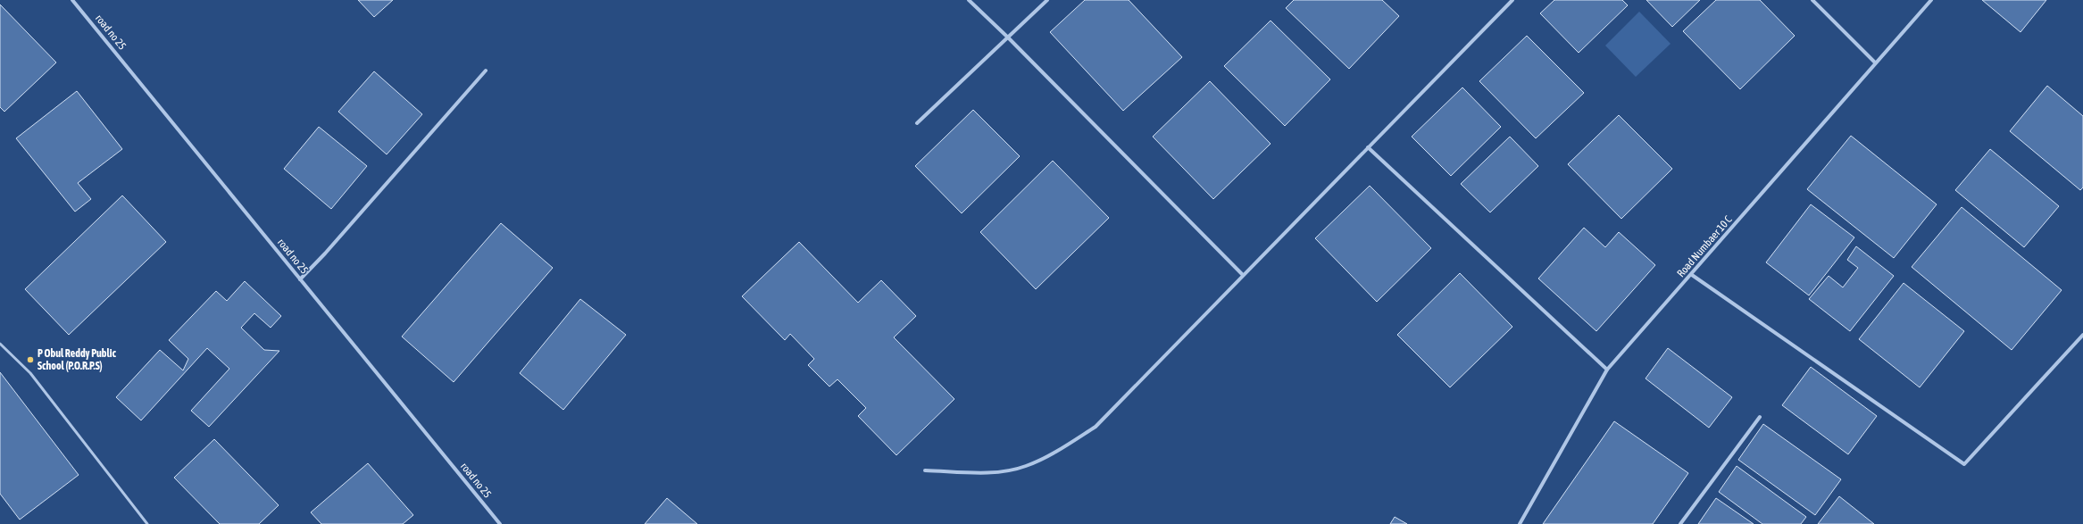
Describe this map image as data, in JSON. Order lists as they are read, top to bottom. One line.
{"streets":{"street":["road no 25","Road Numbaer 10 C"]},"places":["P Obul Reddy Public School (P.O.R.P.S)"]}
